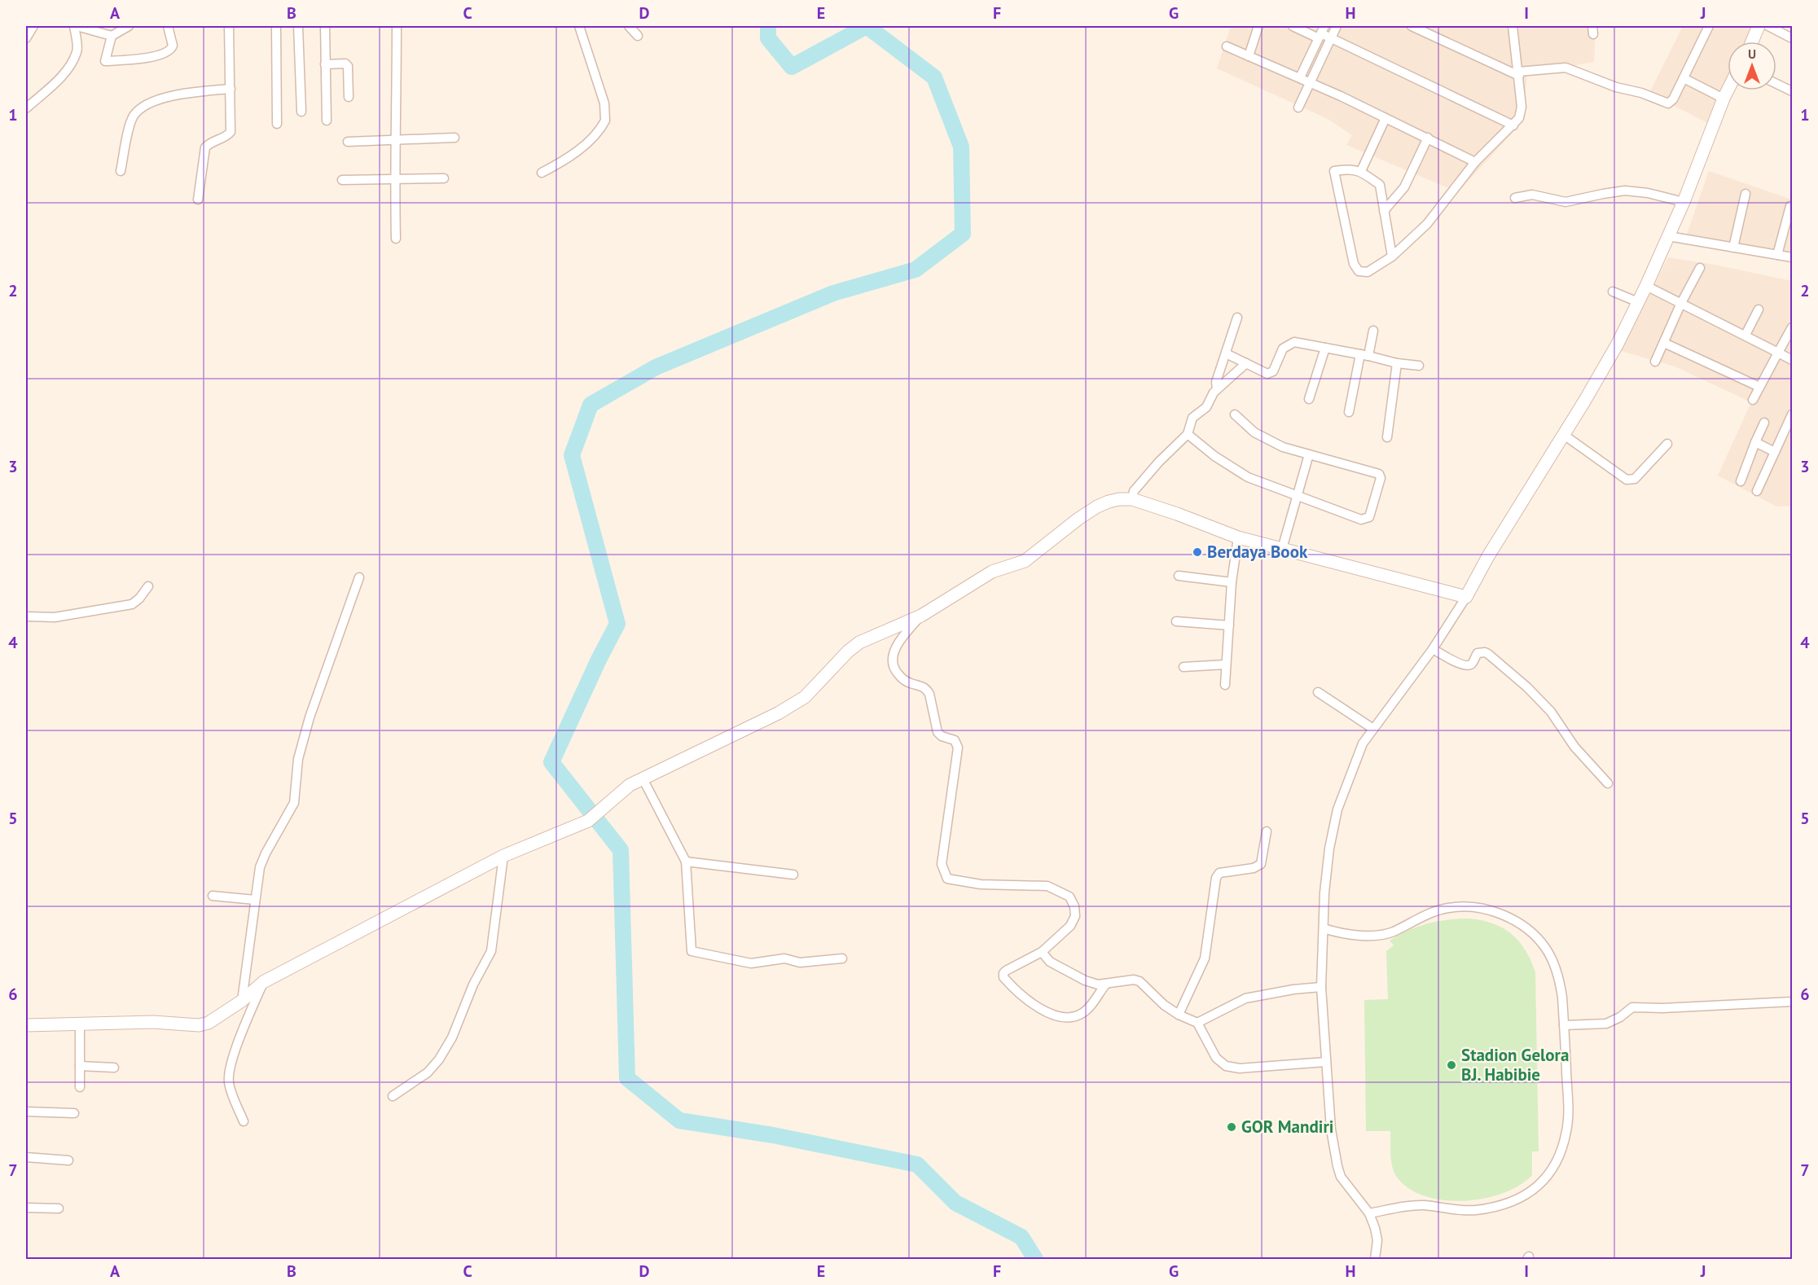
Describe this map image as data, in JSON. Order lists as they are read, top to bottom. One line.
{"places":["Berdaya Book","Stadion Gelora BJ. Habibie","GOR Mandiri"],"north":"top","grid":{"columns":["A","B","C","D","E","F","G","H","I","J"],"rows":["1","2","3","4","5","6","7"]}}
